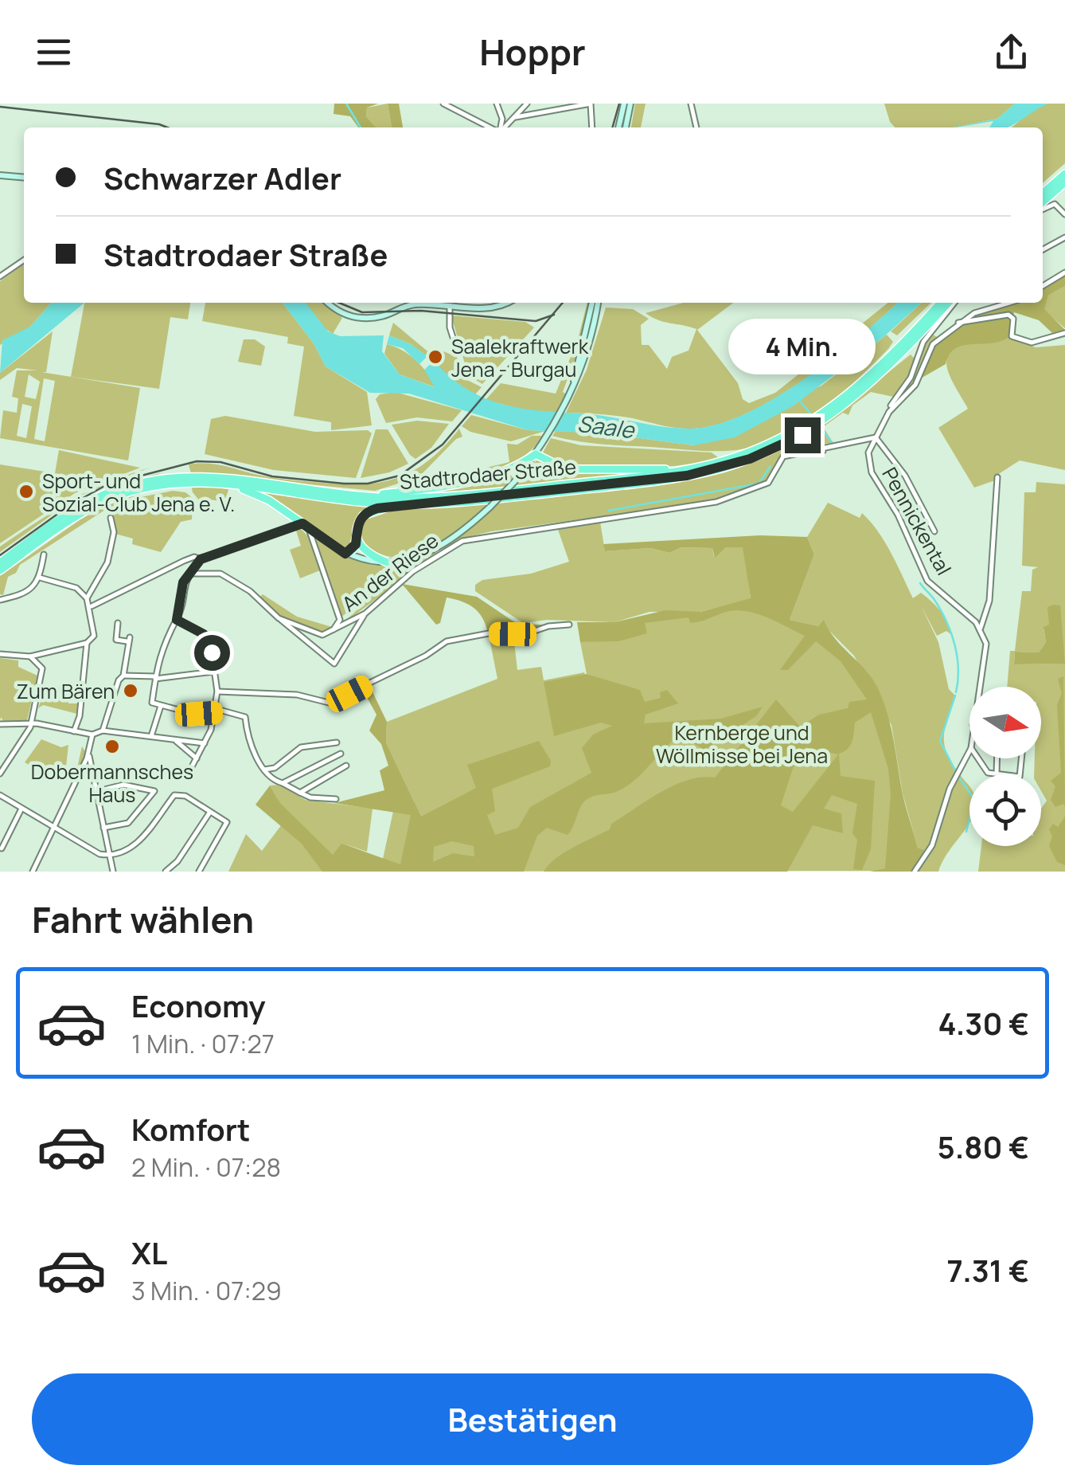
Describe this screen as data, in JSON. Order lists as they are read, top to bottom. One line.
{"streets":{"main road":["Stadtrodaer Straße"],"street":["Pennickental","An der Riese"]},"water":["Saale"],"parks":["Kernberge und Wöllmisse bei Jena"],"places":["Saalekraftwerk Jena - Burgau","Sport- und Sozial-Club Jena e. V.","Zum Bären","Dobermannsches Haus"],"north":"right","page":{"header":"Hoppr","banner":["Schwarzer Adler","Stadtrodaer Straße"],"bubble":"4 Min.","heading":"Fahrt wählen","list":[{"name":"Economy","note":"1 Min. · 07:27","value":"4.30 €"},{"name":"Komfort","note":"2 Min. · 07:28","value":"5.80 €"},{"name":"XL","note":"3 Min. · 07:29","value":"7.31 €"}],"buttons":"Bestätigen"}}
